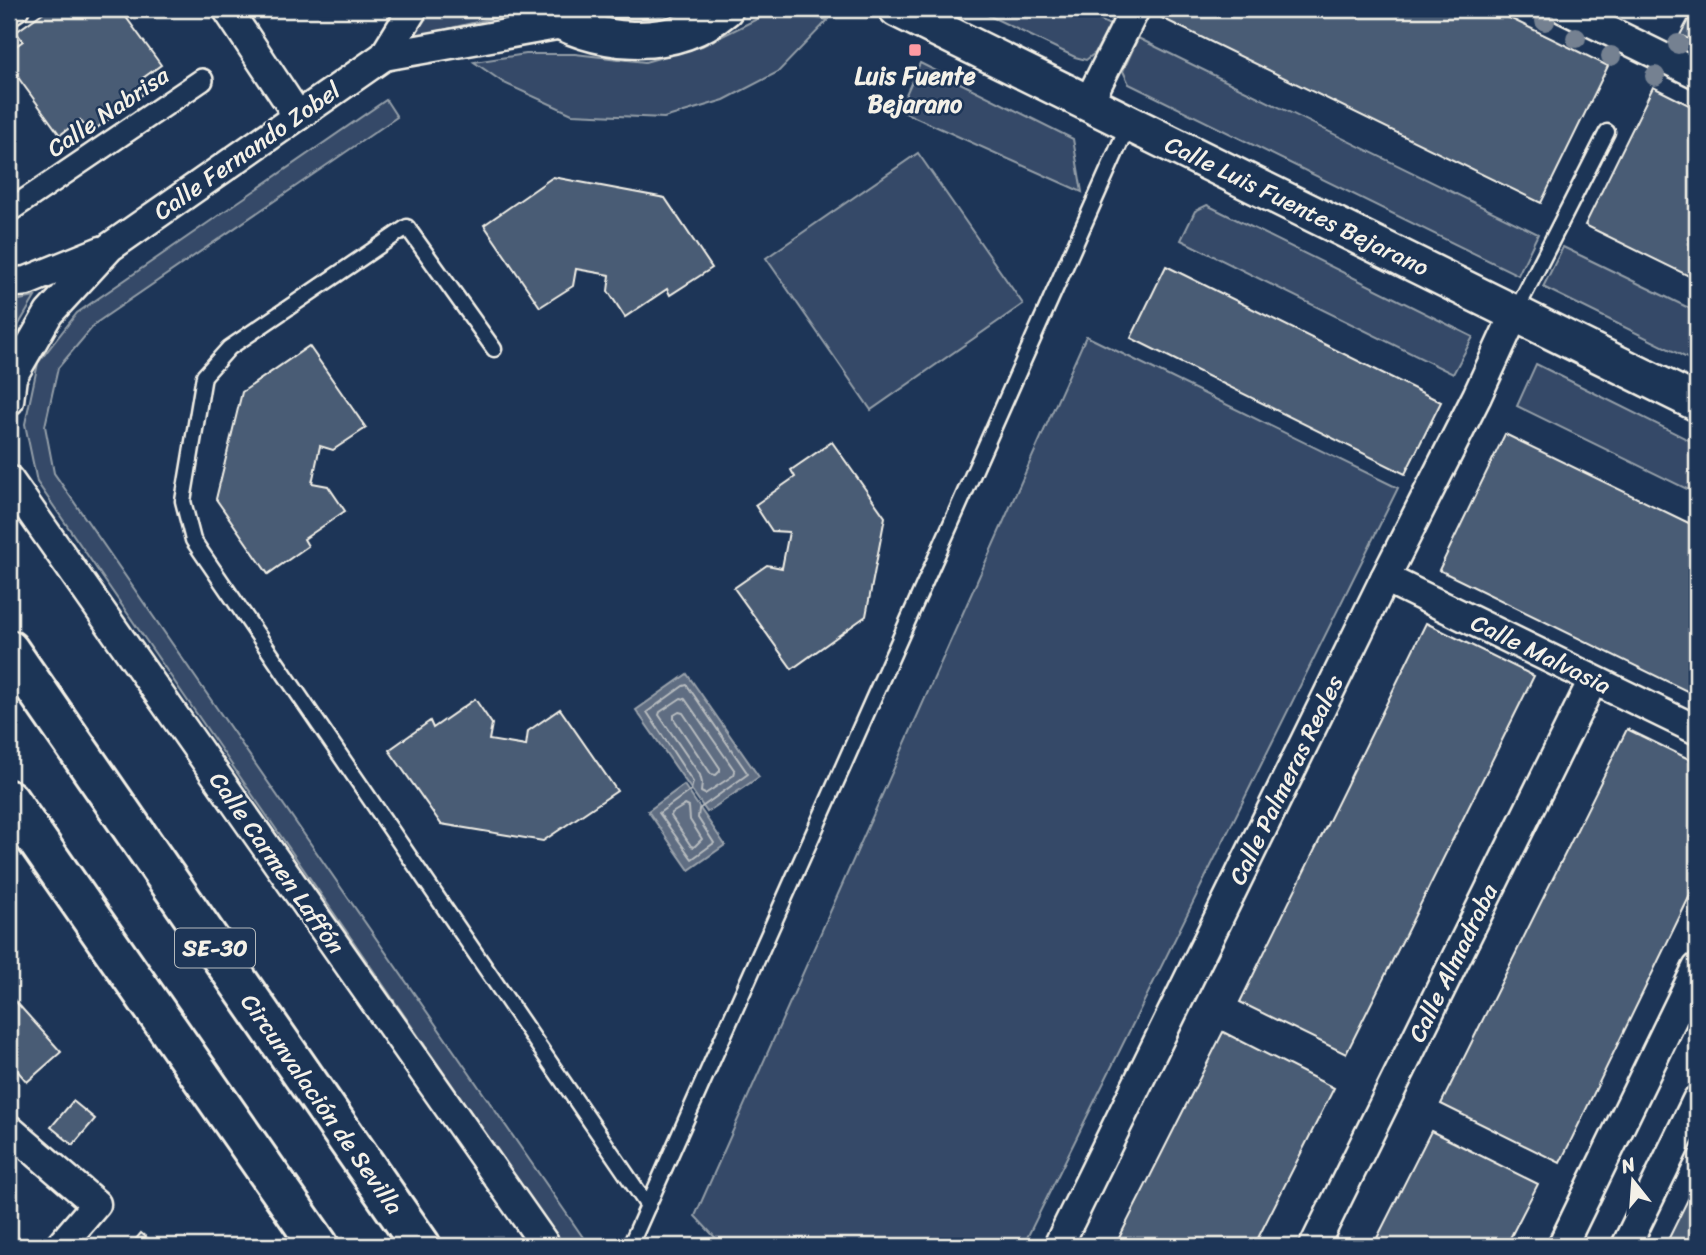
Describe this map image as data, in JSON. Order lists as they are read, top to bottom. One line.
{"streets":{"highway":["SE-30","Circunvalación de Sevilla"],"street":["Calle Nabrisa","Calle Fernando Zobel","Calle Luis Fuentes Bejarano","Calle Malvasia","Calle Palmeras Reales","Calle Carmen Laffón","Calle Almadraba"]},"crossings":[["Calle Luis Fuentes Bejarano","Calle Palmeras Reales"],["Calle Malvasia","Calle Palmeras Reales"],["Calle Malvasia","Calle Almadraba"]],"places":{"transit":["Luis Fuente Bejarano"]},"north":"top"}
